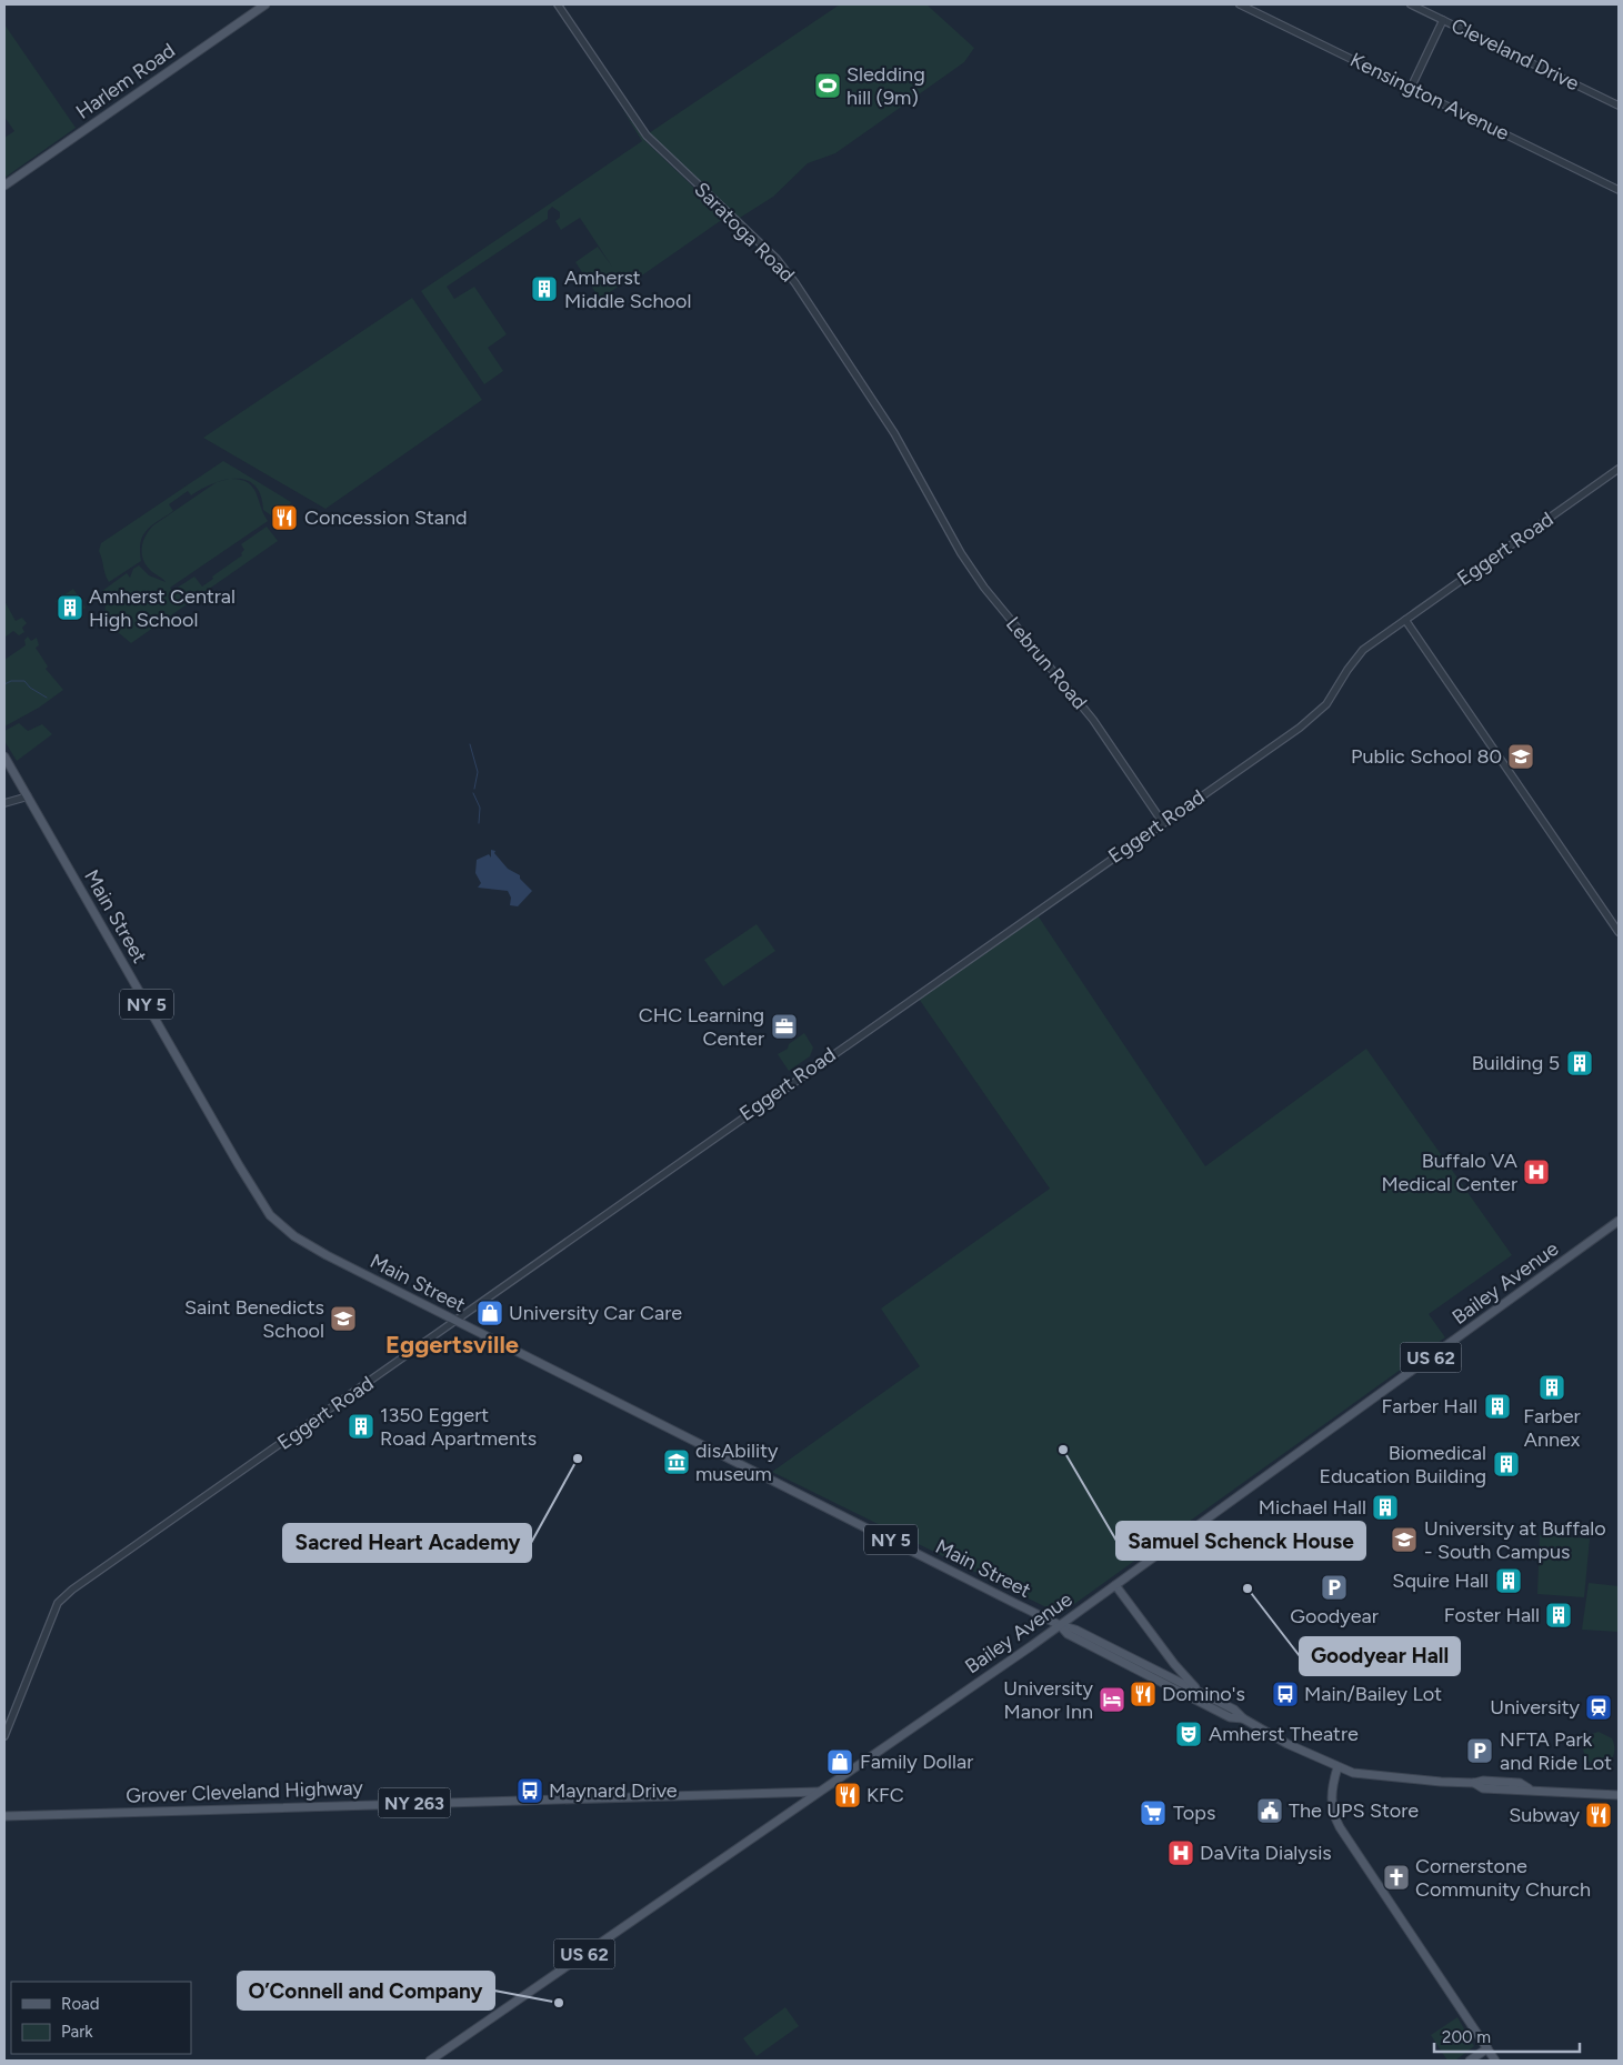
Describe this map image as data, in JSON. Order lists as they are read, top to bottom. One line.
{"streets":{"main road":["Harlem Road","Main Street","NY 5","Bailey Avenue","US 62","Grover Cleveland Highway","NY 263"],"street":["Cleveland Drive","Kensington Avenue","Saratoga Road","Eggert Road","Lebrun Road"]},"crossings":[["Saratoga Road","Lebrun Road"],["Eggert Road","Lebrun Road"],["Eggert Road","Main Street"],["Main Street","Bailey Avenue"],["Bailey Avenue","Grover Cleveland Highway"]],"districts":["Eggertsville"],"places":{"sports":["Sledding hill (9m)"],"building":["Amherst Middle School","Amherst Central High School","Building 5","Farber Annex","Farber Hall","1350 Eggert Road Apartments","Biomedical Education Building","Michael Hall","Squire Hall","Foster Hall"],"restaurant":["Concession Stand","Domino's","KFC","Subway"],"school or university":["Public School 80","Saint Benedicts School","University at Buffalo - South Campus"],"office":["CHC Learning Center"],"hospital":["Buffalo VA Medical Center","DaVita Dialysis"],"shop":["University Car Care","Family Dollar"],"other":["Samuel Schenck House","Sacred Heart Academy","Goodyear Hall","O’Connell and Company"],"museum":["disAbility museum"],"parking":["Goodyear","NFTA Park and Ride Lot"],"bus stop":["Main/Bailey Lot","Maynard Drive"],"hotel":["University Manor Inn"],"station":["University"],"theatre":["Amherst Theatre"],"public building":["The UPS Store"],"supermarket":["Tops"],"church":["Cornerstone Community Church"]},"legend":["Road","Park"],"scale_bar":"200 m"}
